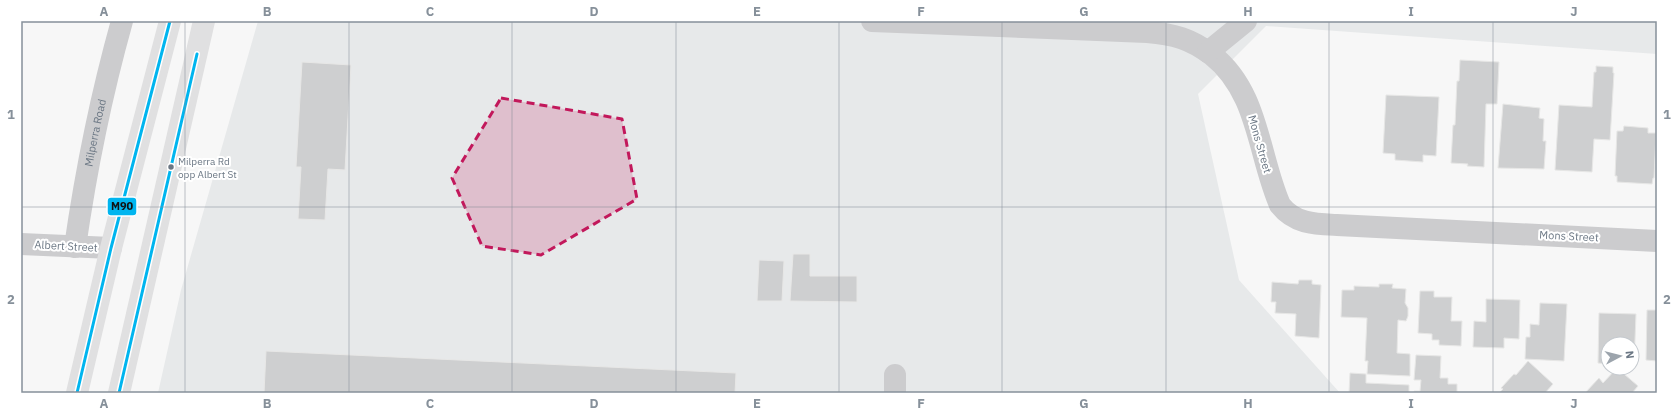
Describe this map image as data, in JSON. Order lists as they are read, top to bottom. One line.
{"streets":{"street":["Milperra Road","Mons Street","Albert Street"]},"crossings":[["Milperra Road","Albert Street"]],"places":["Milperra Rd opp Albert St"],"lines":["transit line M90"],"north":"right","grid":{"columns":["A","B","C","D","E","F","G","H","I","J"],"rows":["1","2"]}}
